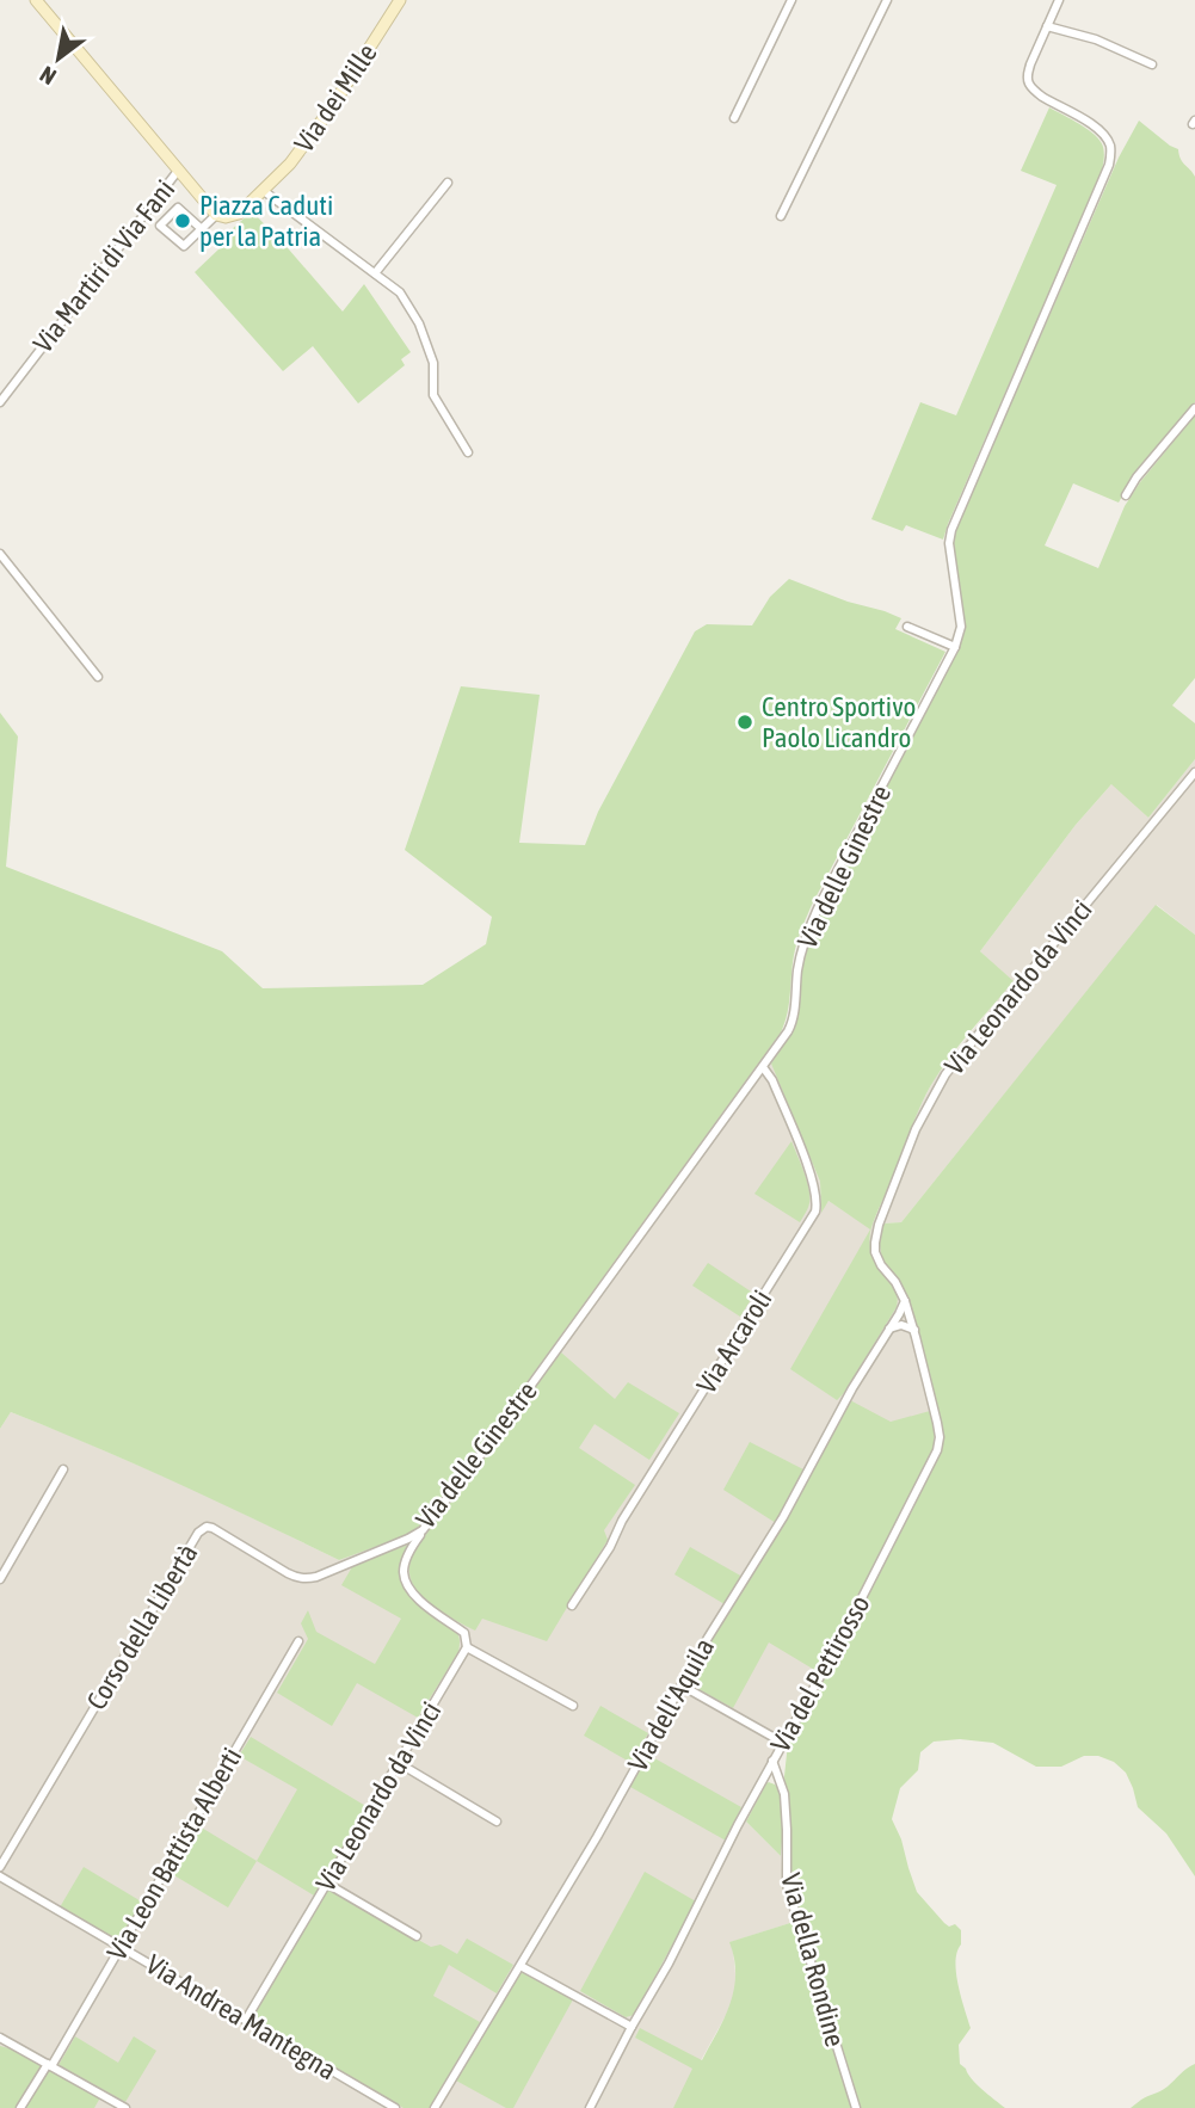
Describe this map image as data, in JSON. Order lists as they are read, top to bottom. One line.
{"streets":{"main road":["Via dei Mille"],"street":["Via Martiri di Via Fani","Via delle Ginestre","Via Leonardo da Vinci","Via Arcaroli","Corso della Libertà","Via del Pettirosso","Via dell'Aquila","Via Leon Battista Alberti","Via della Rondine","Via Andrea Mantegna"]},"crossings":[["Via delle Ginestre","Via Arcaroli"],["Via delle Ginestre","Corso della Libertà"],["Via Leonardo da Vinci","Via del Pettirosso"],["Via Leonardo da Vinci","Via Andrea Mantegna"],["Via del Pettirosso","Via dell'Aquila"],["Via del Pettirosso","Via della Rondine"],["Via Leon Battista Alberti","Via Andrea Mantegna"]],"places":["Piazza Caduti per la Patria","Centro Sportivo Paolo Licandro"],"north":"bottom left"}
